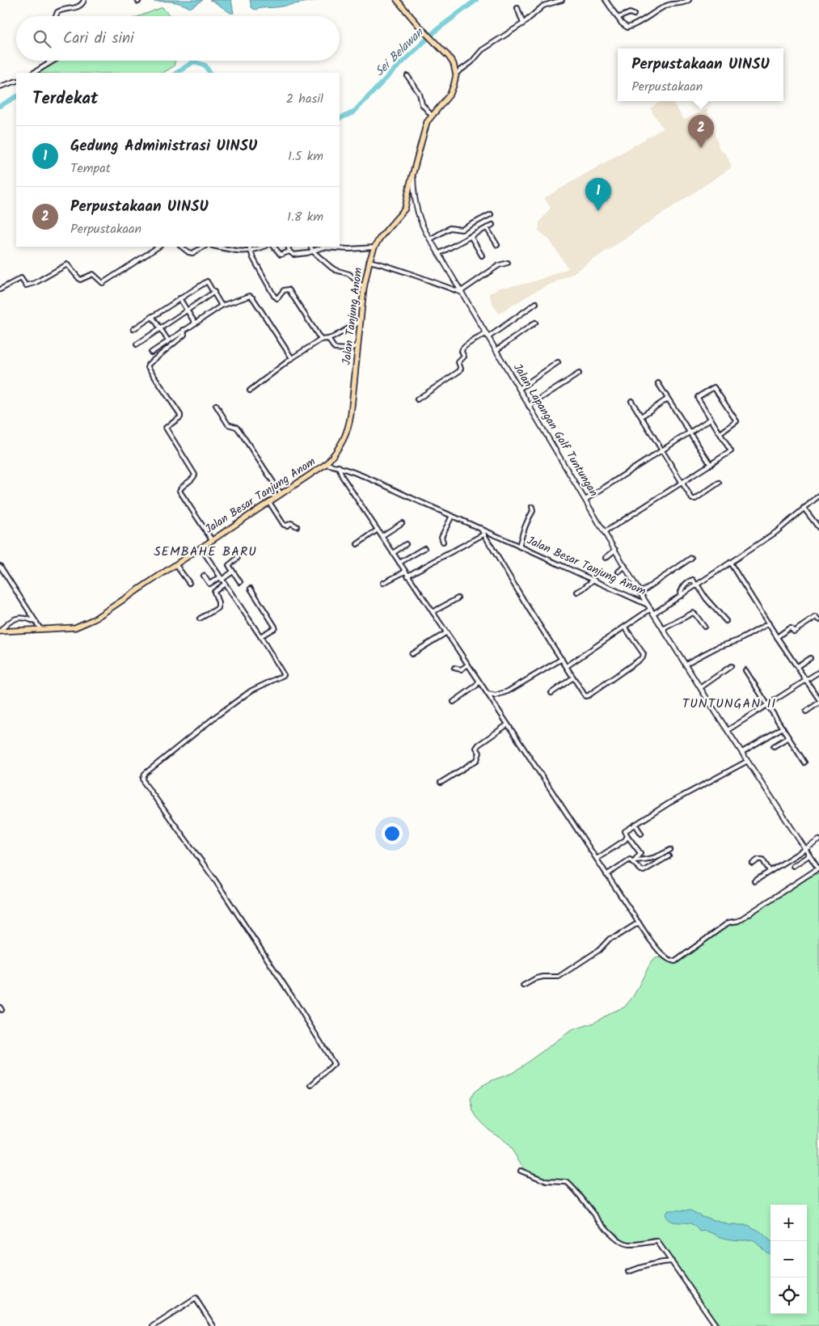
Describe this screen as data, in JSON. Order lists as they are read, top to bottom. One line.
{"streets":{"main road":["Jalan Tanjung Anom","Jalan Lapangan Golf Tuntungan","Jalan Besar Tanjung Anom"]},"crossings":[["Jalan Tanjung Anom","Jalan Lapangan Golf Tuntungan"],["Jalan Tanjung Anom","Jalan Besar Tanjung Anom"],["Jalan Lapangan Golf Tuntungan","Jalan Besar Tanjung Anom"]],"districts":["SEMBAHE BARU","TUNTUNGAN II"],"water":["Sei Belawan"],"page":{"search":"Cari di sini","popup":["Perpustakaan UINSU","Perpustakaan"],"heading":["Terdekat","2 hasil"],"pins":["2","1"],"list":[{"mark":"1","name":"Gedung Administrasi UINSU","note":"Tempat","value":"1.5 km"},{"mark":"2","name":"Perpustakaan UINSU","note":"Perpustakaan","value":"1.8 km"}],"map_buttons":["+","−"]}}
